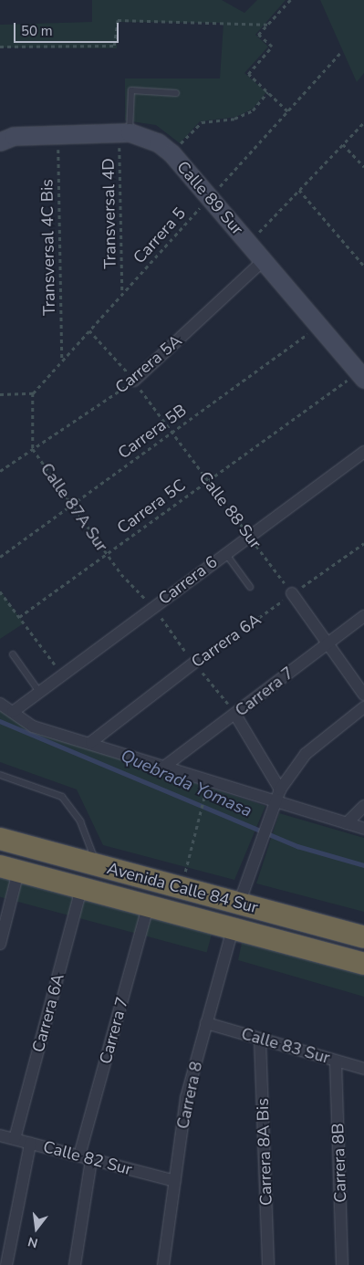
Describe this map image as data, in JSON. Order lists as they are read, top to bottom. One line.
{"streets":{"highway":["Avenida Calle 84 Sur"],"street":["Calle 89 Sur","Carrera 5A","Carrera 6","Carrera 6A","Carrera 7","Calle 83 Sur","Carrera 8","Carrera 8A Bis","Calle 82 Sur","Carrera 8B"],"path":["Transversal 4D","Carrera 5","Transversal 4C Bis","Carrera 5B","Carrera 5C","Calle 87A Sur","Calle 88 Sur"]},"crossings":[["Calle 89 Sur","Transversal 4D"],["Calle 89 Sur","Carrera 5"],["Calle 89 Sur","Transversal 4C Bis"],["Calle 89 Sur","Carrera 5A"],["Calle 89 Sur","Carrera 5B"],["Calle 89 Sur","Carrera 5C"],["Transversal 4D","Carrera 5"],["Carrera 5","Transversal 4C Bis"],["Carrera 5","Calle 87A Sur"],["Carrera 5","Calle 88 Sur"],["Carrera 5A","Calle 87A Sur"],["Carrera 5A","Calle 88 Sur"],["Carrera 5B","Calle 87A Sur"],["Carrera 5B","Calle 88 Sur"],["Carrera 5C","Calle 87A Sur"],["Carrera 5C","Calle 88 Sur"],["Calle 87A Sur","Carrera 6"],["Calle 88 Sur","Carrera 6"],["Calle 88 Sur","Carrera 6A"],["Carrera 6A","Avenida Calle 84 Sur"],["Carrera 6A","Calle 82 Sur"],["Carrera 7","Avenida Calle 84 Sur"],["Carrera 7","Calle 82 Sur"],["Avenida Calle 84 Sur","Carrera 8"],["Calle 83 Sur","Carrera 8"],["Calle 83 Sur","Carrera 8A Bis"],["Calle 83 Sur","Carrera 8B"],["Carrera 8","Calle 82 Sur"]],"water":["Quebrada Yomasa"],"scale_bar":"50 m","north":"bottom"}
